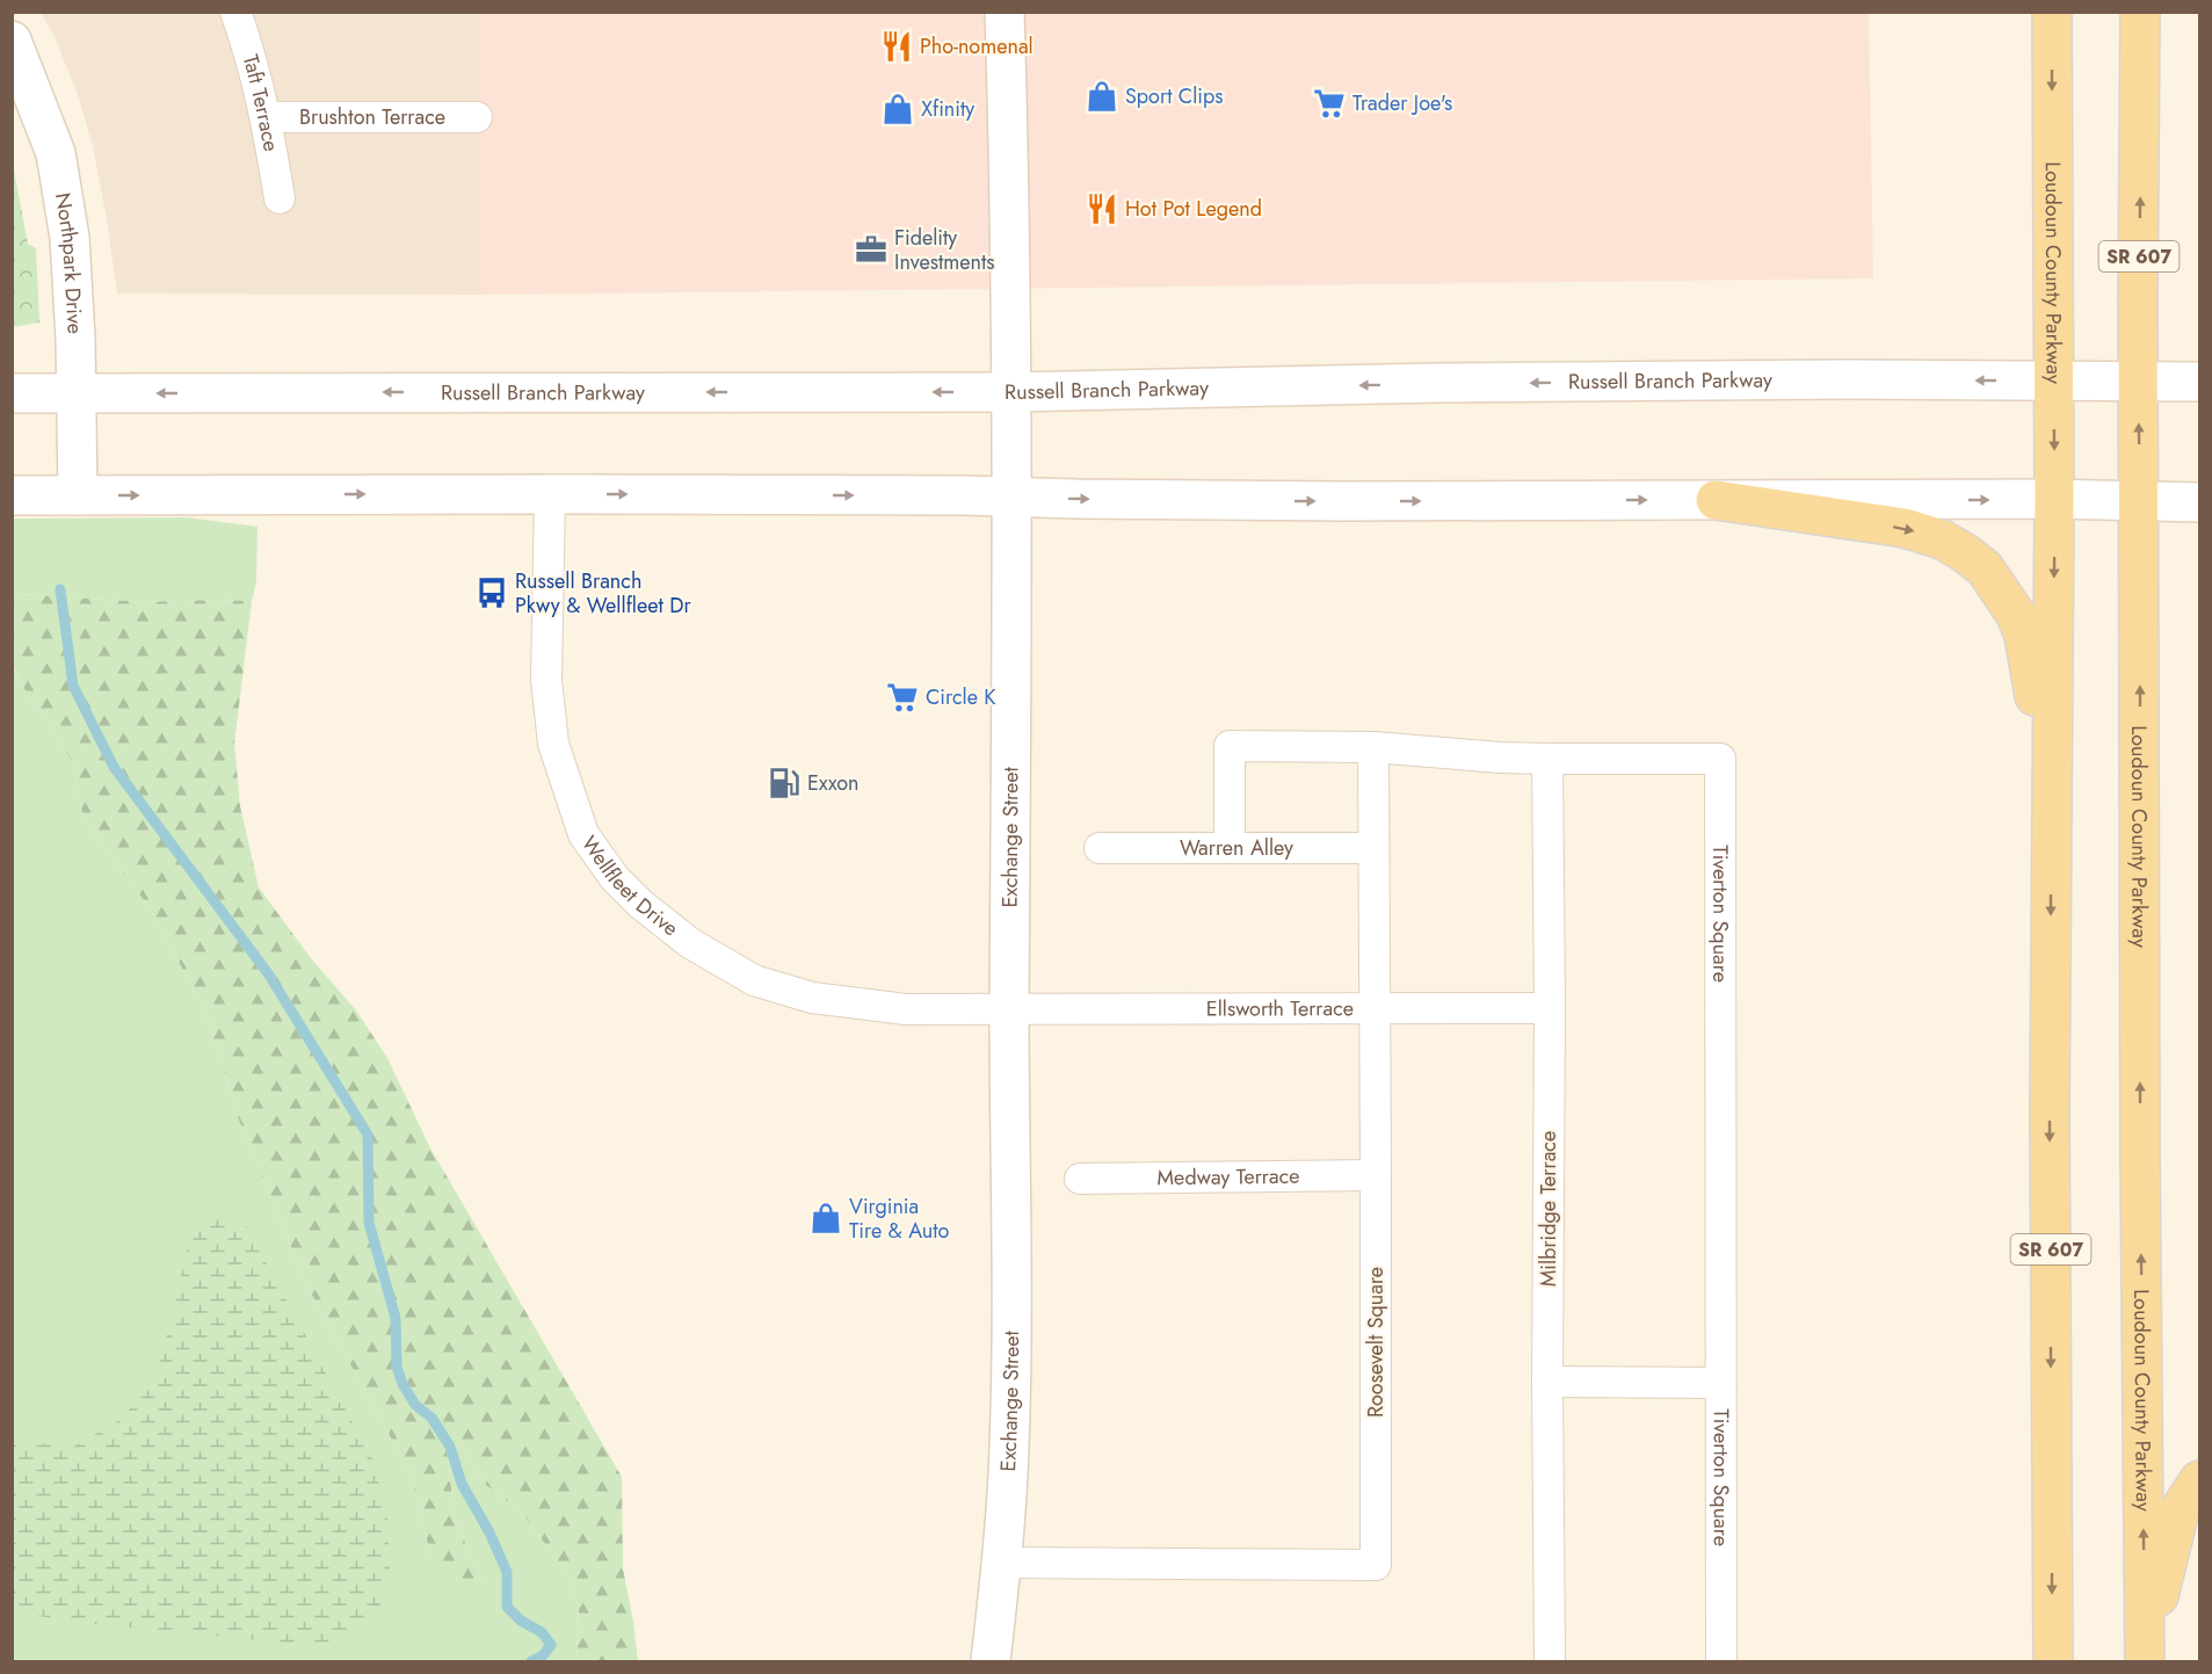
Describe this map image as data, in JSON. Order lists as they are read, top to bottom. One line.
{"streets":{"main road":["SR 607","Northpark Drive","Loudoun County Parkway","Russell Branch Parkway","Exchange Street"],"street":["Taft Terrace","Brushton Terrace","Warren Alley","Wellfleet Drive","Tiverton Square","Ellsworth Terrace","Medway Terrace","Milbridge Terrace","Roosevelt Square"]},"crossings":[["Taft Terrace","Brushton Terrace"],["Northpark Drive","Russell Branch Parkway"],["Loudoun County Parkway","Russell Branch Parkway"],["Russell Branch Parkway","Exchange Street"],["Exchange Street","Wellfleet Drive"],["Exchange Street","Ellsworth Terrace"],["Exchange Street","Roosevelt Square"],["Warren Alley","Tiverton Square"],["Warren Alley","Roosevelt Square"],["Wellfleet Drive","Ellsworth Terrace"],["Tiverton Square","Milbridge Terrace"],["Tiverton Square","Roosevelt Square"],["Ellsworth Terrace","Milbridge Terrace"],["Ellsworth Terrace","Roosevelt Square"],["Medway Terrace","Roosevelt Square"]],"places":{"restaurant":["Pho-nomenal","Hot Pot Legend"],"shop":["Sport Clips","Xfinity","Virginia Tire & Auto"],"supermarket":["Trader Joe's","Circle K"],"office":["Fidelity Investments"],"bus stop":["Russell Branch Pkwy & Wellfleet Dr"],"fuel station":["Exxon"]}}
